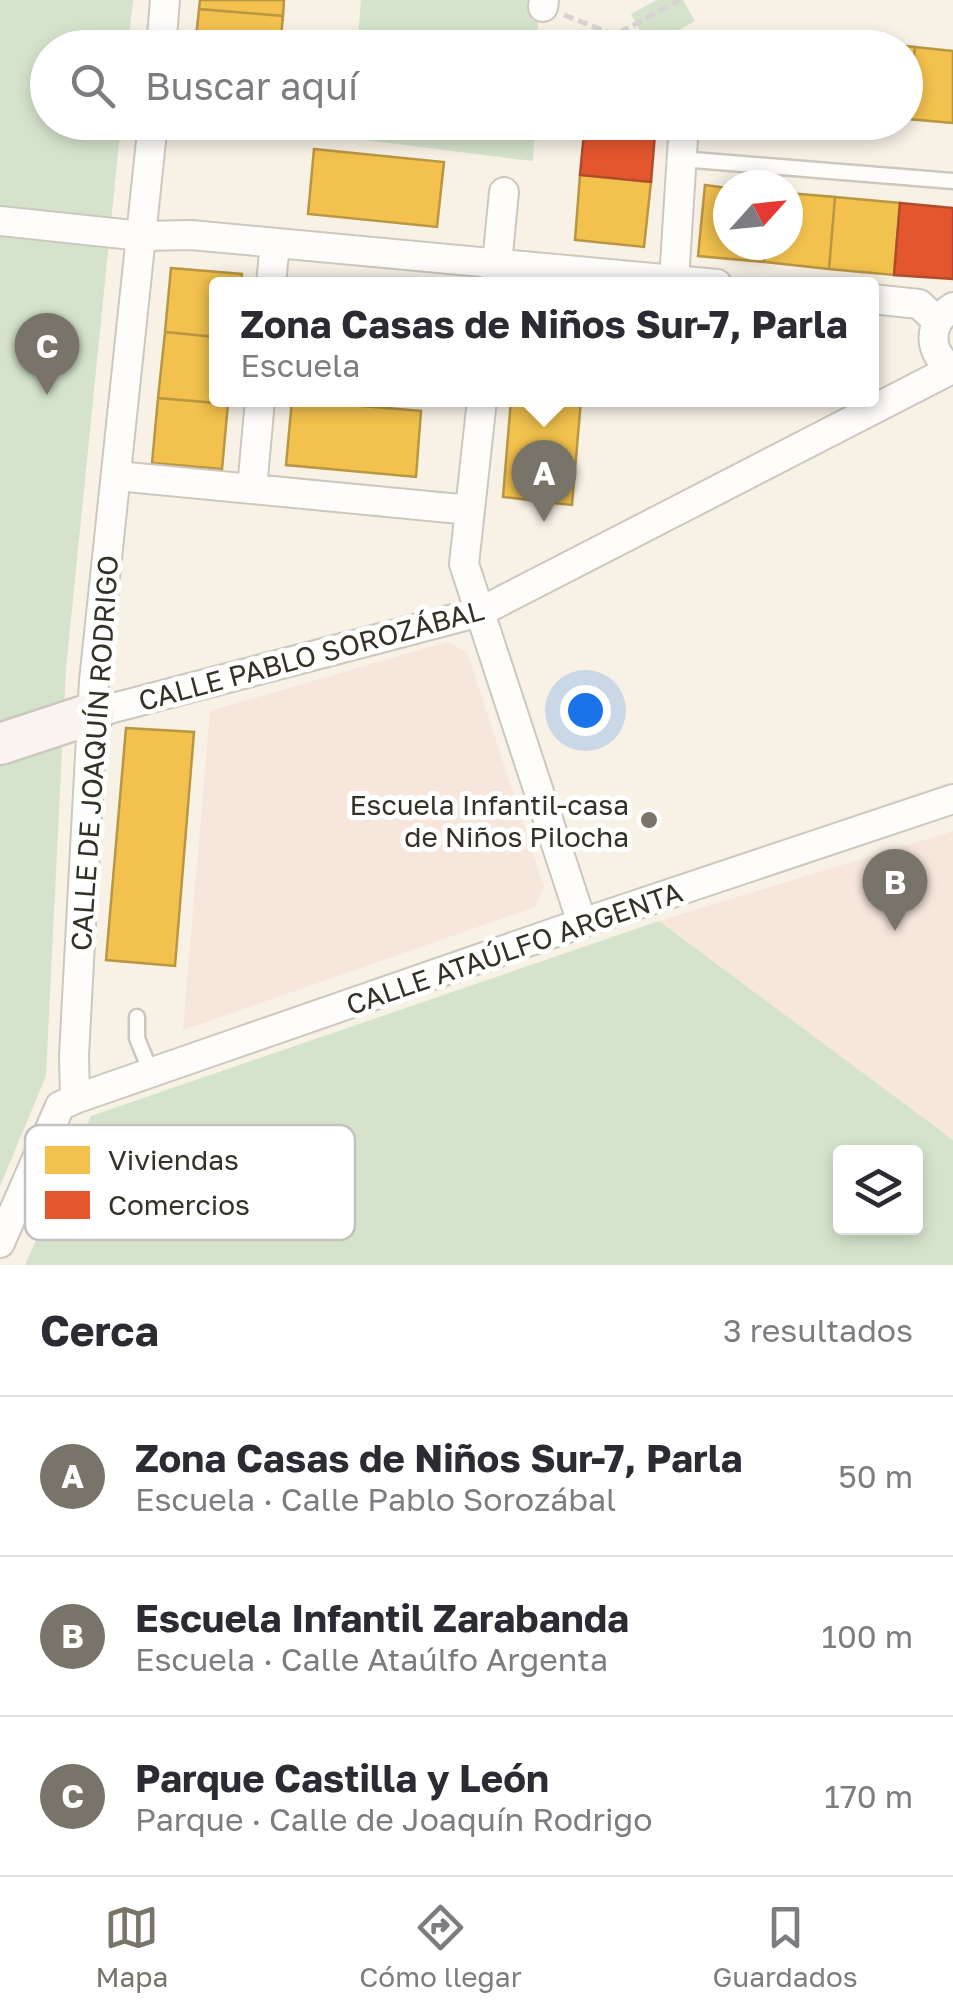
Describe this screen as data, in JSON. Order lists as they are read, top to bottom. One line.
{"streets":{"street":["CALLE PABLO SOROZÁBAL","CALLE DE JOAQUÍN RODRIGO","CALLE ATAÚLFO ARGENTA"]},"crossings":[["CALLE PABLO SOROZÁBAL","CALLE DE JOAQUÍN RODRIGO"],["CALLE DE JOAQUÍN RODRIGO","CALLE ATAÚLFO ARGENTA"]],"places":["Escuela Infantil-casa de Niños Pilocha"],"legend":["Viviendas","Comercios"],"north":"top right","page":{"search":"Buscar aquí","popup":["Zona Casas de Niños Sur-7, Parla","Escuela"],"pins":["C","A","B"],"heading":["Cerca","3 resultados"],"list":[{"mark":"A","name":"Zona Casas de Niños Sur-7, Parla","note":"Escuela · Calle Pablo Sorozábal","value":"50 m"},{"mark":"B","name":"Escuela Infantil Zarabanda","note":"Escuela · Calle Ataúlfo Argenta","value":"100 m"},{"mark":"C","name":"Parque Castilla y León","note":"Parque · Calle de Joaquín Rodrigo","value":"170 m"}],"nav":["Mapa","Cómo llegar","Guardados"]}}
